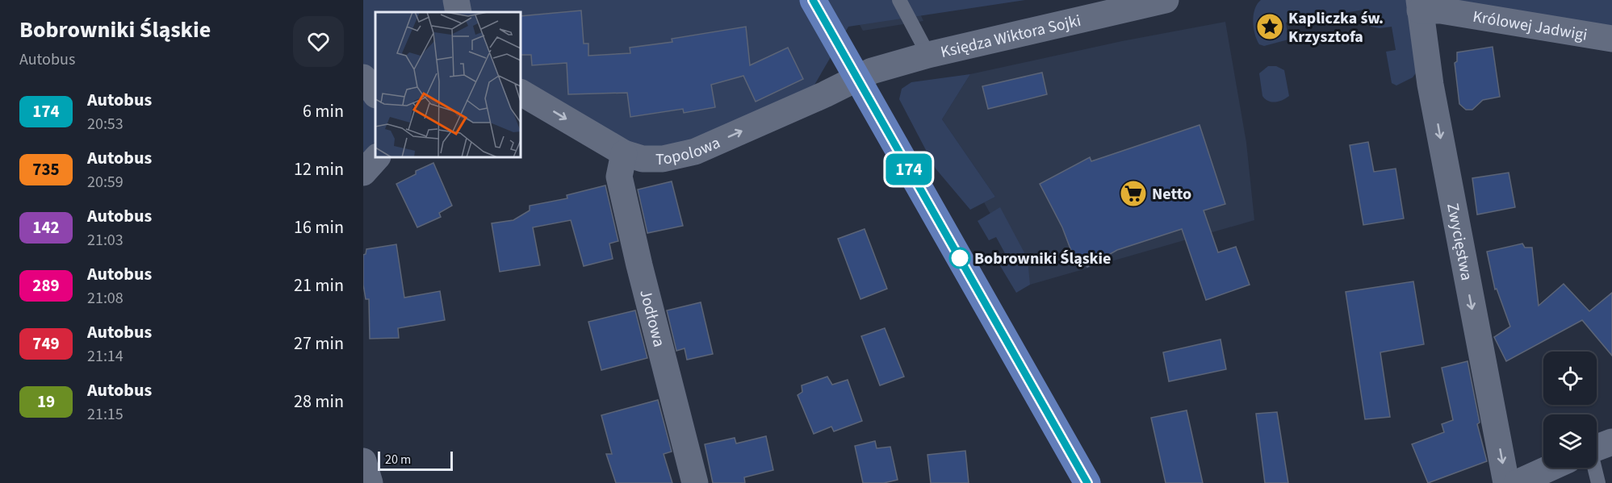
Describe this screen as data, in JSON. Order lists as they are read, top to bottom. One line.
{"streets":{"street":["Królowej Jadwigi","Księdza Wiktora Sojki","Topolowa","Zwycięstwa","Jodłowa"]},"crossings":[["Królowej Jadwigi","Zwycięstwa"],["Księdza Wiktora Sojki","Topolowa"],["Topolowa","Jodłowa"]],"one_way":["Topolowa","Zwycięstwa"],"places":{"place":["Kapliczka św. Krzysztofa"],"supermarket":["Netto"],"other":["Bobrowniki Śląskie"]},"lines":["bus line 174"],"scale_bar":"20 m","page":{"heading":["Bobrowniki Śląskie","Autobus"],"on_map":"174","list":[{"mark":"174","name":"Autobus","note":"20:53","value":"6 min"},{"mark":"735","name":"Autobus","note":"20:59","value":"12 min"},{"mark":"142","name":"Autobus","note":"21:03","value":"16 min"},{"mark":"289","name":"Autobus","note":"21:08","value":"21 min"},{"mark":"749","name":"Autobus","note":"21:14","value":"27 min"},{"mark":"19","name":"Autobus","note":"21:15","value":"28 min"}],"scale":"20 m"}}
